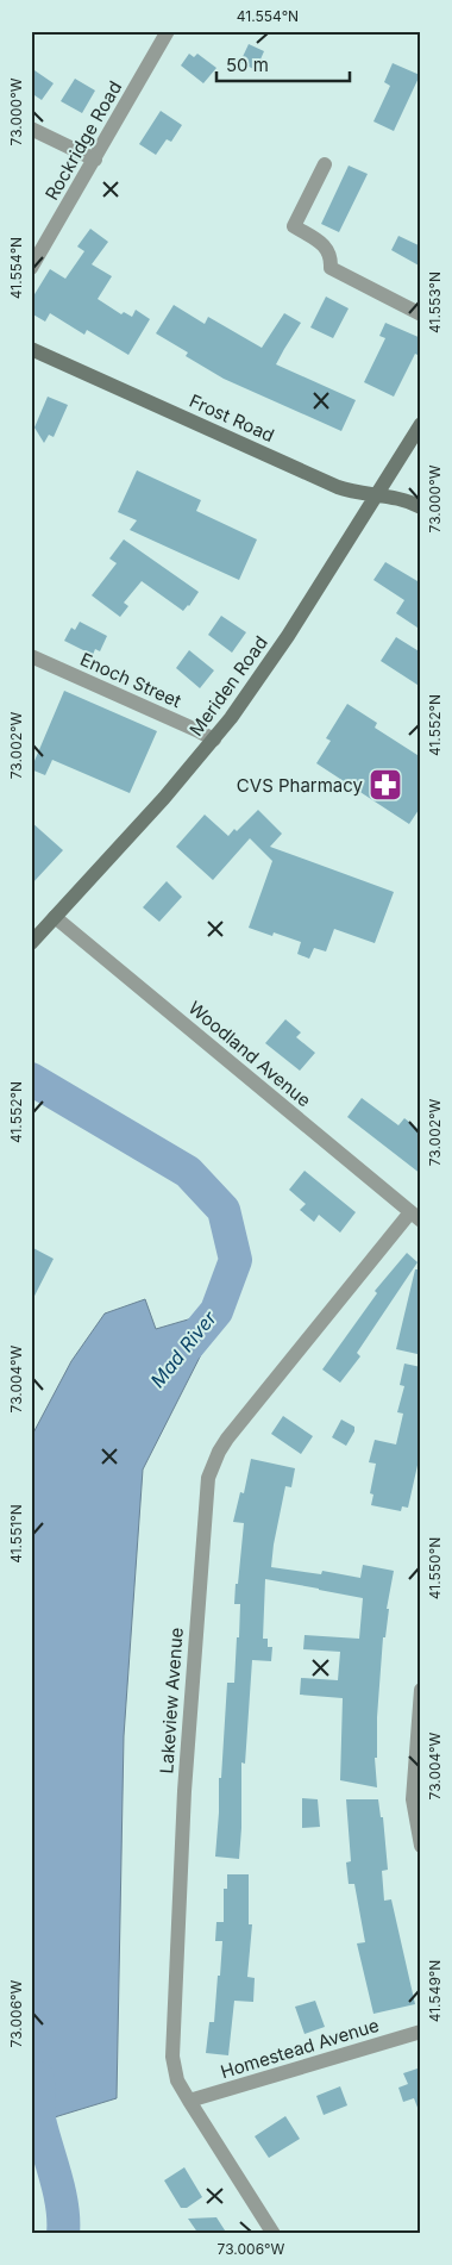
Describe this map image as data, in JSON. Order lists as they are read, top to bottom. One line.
{"streets":{"main road":["Frost Road","Meriden Road"],"street":["Rockridge Road","Enoch Street","Woodland Avenue","Lakeview Avenue","Homestead Avenue"]},"crossings":[["Frost Road","Meriden Road"],["Enoch Street","Meriden Road"],["Meriden Road","Woodland Avenue"],["Woodland Avenue","Lakeview Avenue"],["Lakeview Avenue","Homestead Avenue"]],"water":["Mad River"],"places":{"pharmacy":["CVS Pharmacy"]},"scale_bar":"50 m","coordinates":["41.554°N","73.000°W","41.553°N","41.552°N","73.002°W","73.004°W","41.551°N","41.550°N","41.549°N","73.006°W"]}
